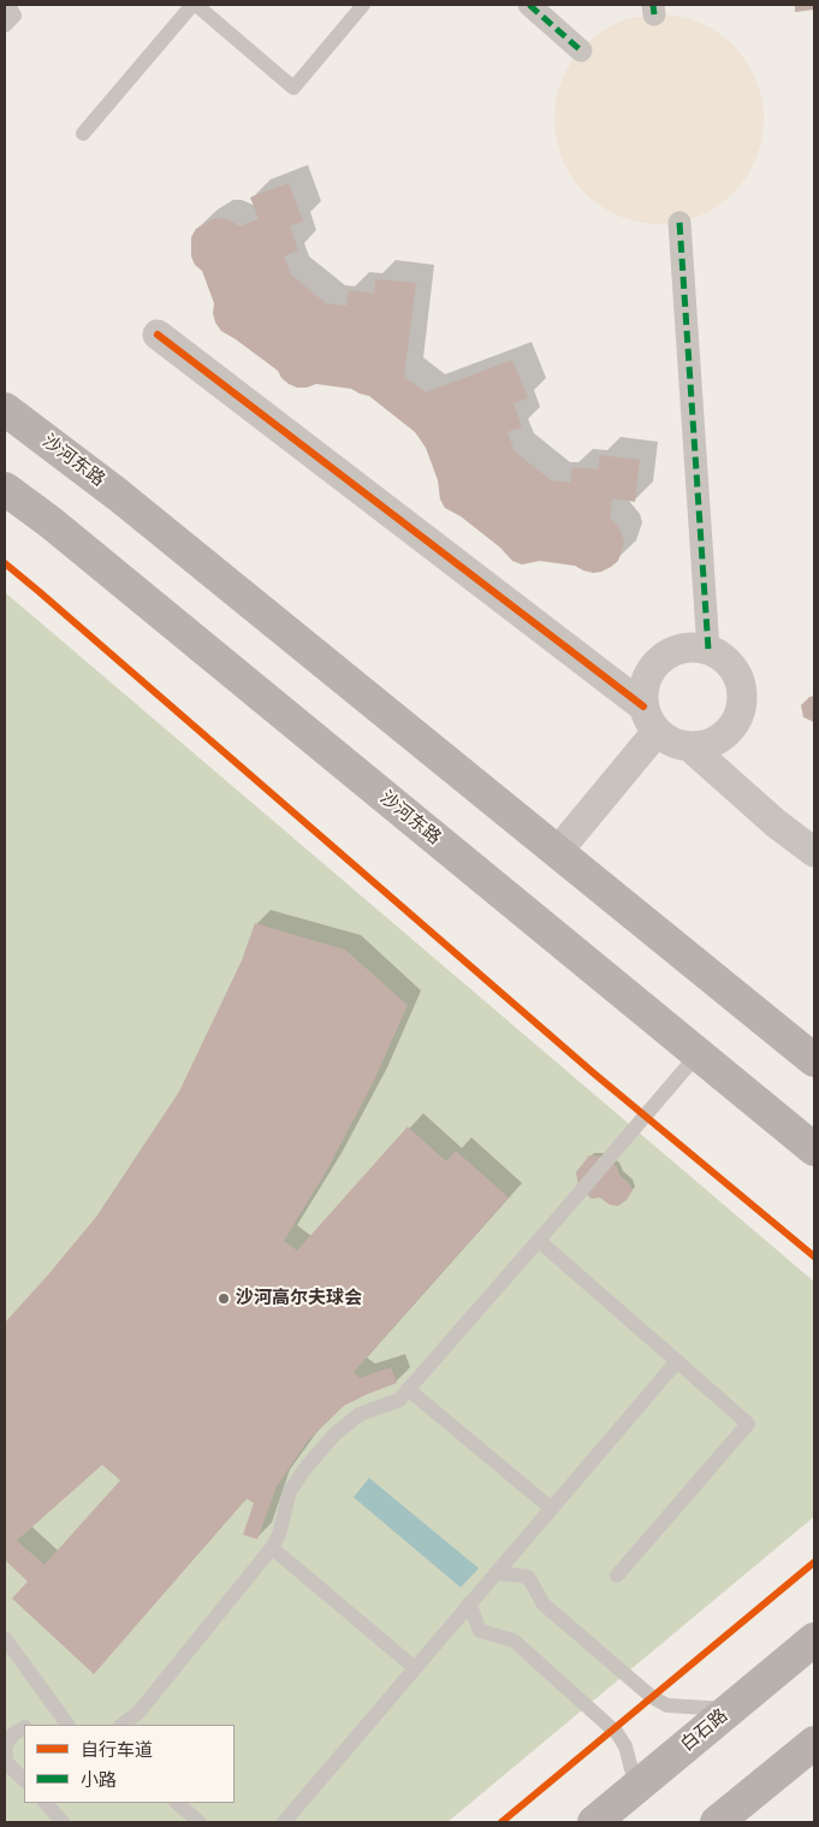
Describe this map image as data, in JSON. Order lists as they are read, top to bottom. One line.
{"streets":{"main road":["沙河东路","白石路"]},"places":["沙河高尔夫球会"],"legend":["自行车道","小路"]}
